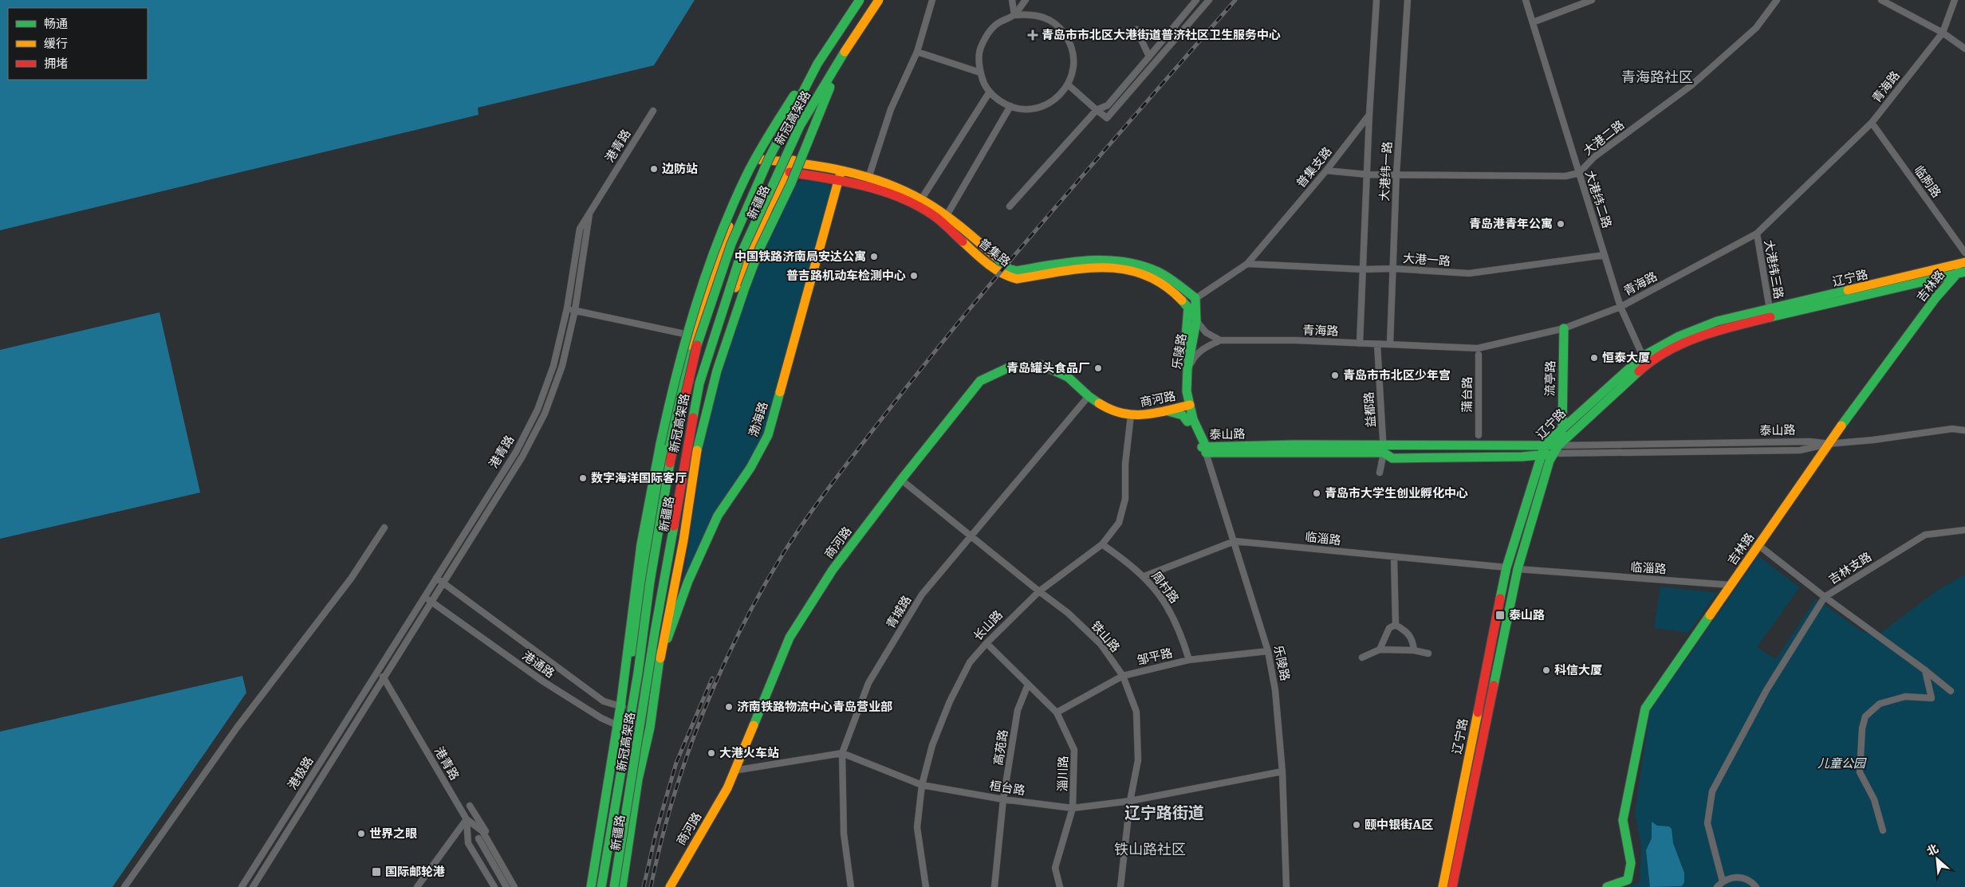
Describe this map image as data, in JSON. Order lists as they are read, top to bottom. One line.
{"streets":{"main road":["新冠高架路","新疆路","普集路","辽宁路","吉林路","乐陵路","流亭路","商河路","渤海路","泰山路"],"street":["青海路","大港二路","港青路","普集支路","大港纬一路","临朐路","大港纬二路","大港一路","大港纬三路","蒲台路","益都路","临淄路","吉林支路","周村路","青城路","长山路","铁山路","邹平路","港通路","高苑路","港极路","淄川路","桓台路"]},"crossings":[["青海路","大港纬一路"],["青海路","临朐路"],["青海路","大港纬二路"],["青海路","大港纬三路"],["青海路","乐陵路"],["青海路","流亭路"],["青海路","益都路"],["大港二路","大港纬二路"],["港青路","港通路"],["港青路","港极路"],["普集支路","大港纬一路"],["普集支路","普集路"],["普集支路","大港一路"],["普集支路","乐陵路"],["大港纬一路","大港一路"],["大港纬二路","大港一路"],["大港纬二路","辽宁路"],["新疆路","普集路"],["新疆路","渤海路"],["新疆路","港通路"],["普集路","乐陵路"],["普集路","渤海路"],["大港纬三路","辽宁路"],["辽宁路","吉林路"],["辽宁路","流亭路"],["辽宁路","泰山路"],["辽宁路","临淄路"],["吉林路","泰山路"],["吉林路","临淄路"],["吉林路","吉林支路"],["乐陵路","商河路"],["乐陵路","泰山路"],["乐陵路","临淄路"],["乐陵路","邹平路"],["乐陵路","桓台路"],["流亭路","泰山路"],["商河路","青城路"],["商河路","长山路"],["商河路","铁山路"],["益都路","泰山路"],["临淄路","周村路"],["周村路","长山路"],["周村路","邹平路"],["青城路","铁山路"],["青城路","桓台路"],["长山路","铁山路"],["长山路","淄川路"],["长山路","桓台路"],["铁山路","邹平路"],["铁山路","桓台路"],["邹平路","淄川路"],["高苑路","淄川路"],["高苑路","桓台路"],["淄川路","桓台路"]],"districts":["青海路社区","辽宁路街道","铁山路社区"],"parks":["儿童公园"],"places":{"health":["青岛市市北区大港街道普济社区卫生服务中心"],"other":["边防站","青岛港青年公寓","中国铁路济南局安达公寓","普吉路机动车检测中心","恒泰大厦","青岛罐头食品厂","青岛市市北区少年宫","数字海洋国际客厅","青岛市大学生创业孵化中心","科信大厦","济南铁路物流中心青岛营业部","大港火车站","颐中银街A区","世界之眼"],"transit":["泰山路","国际邮轮港"]},"legend":["畅通","缓行","拥堵"],"north":"top left"}
